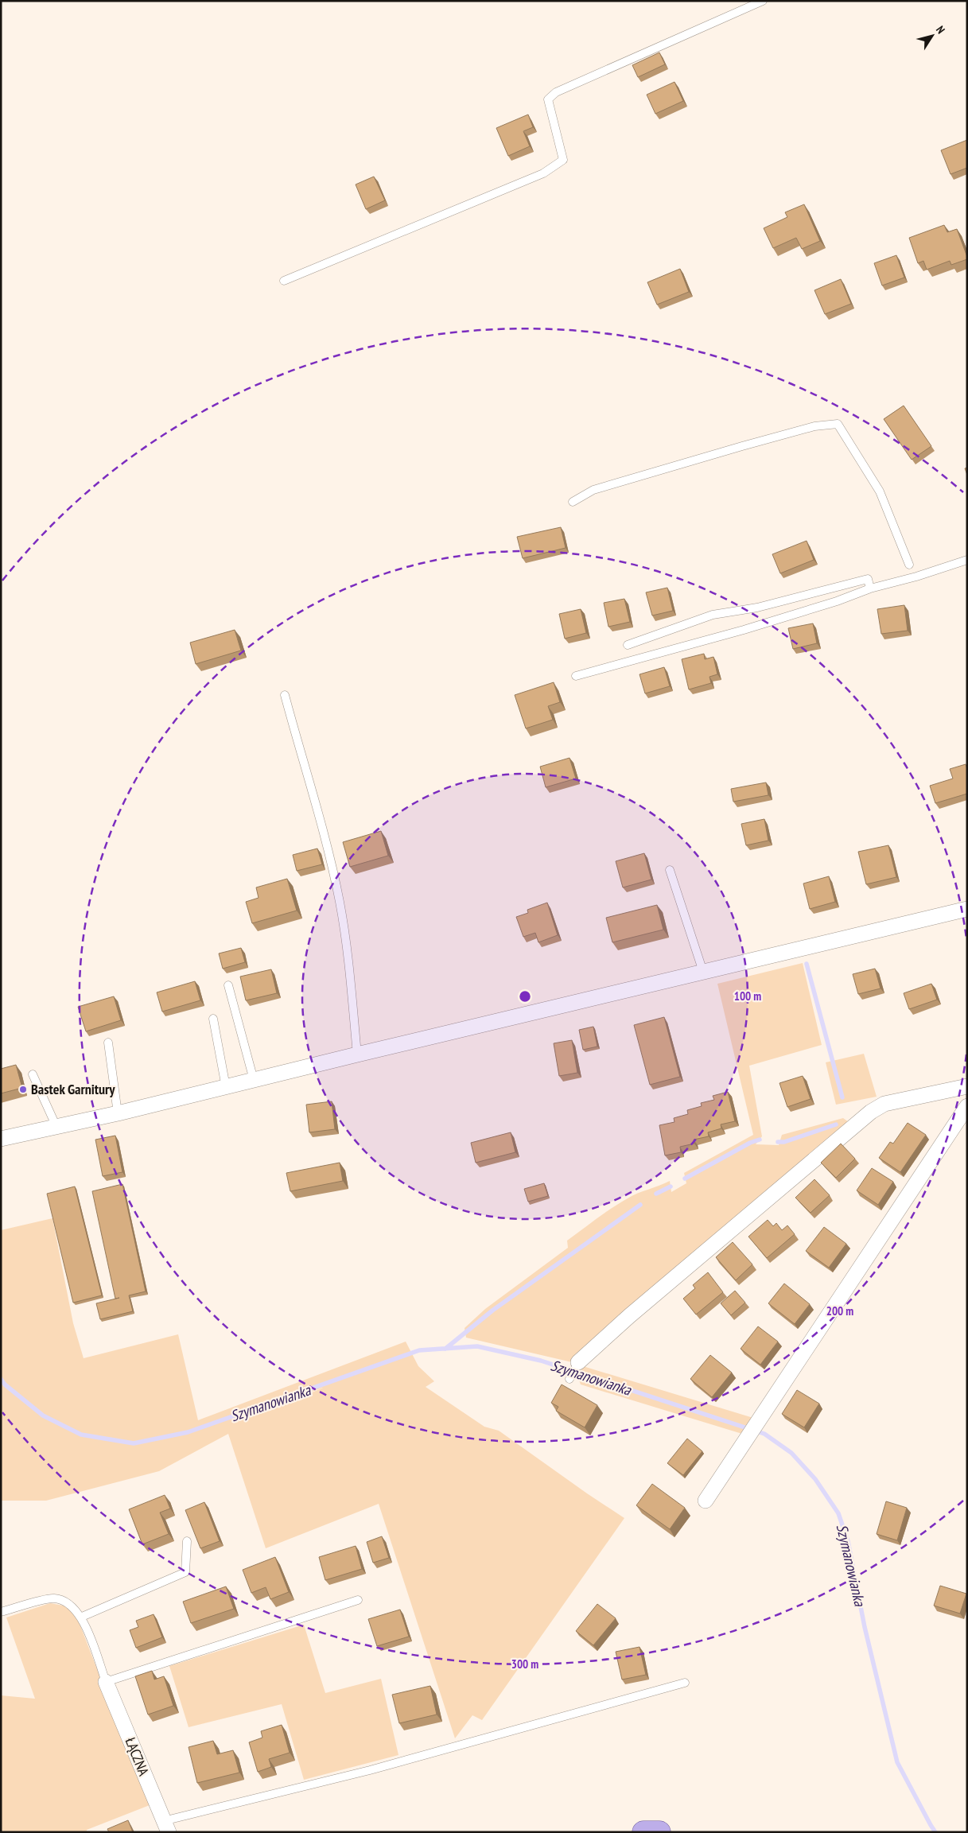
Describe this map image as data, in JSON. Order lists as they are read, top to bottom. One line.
{"streets":{"street":["ŁĄCZNA"]},"water":["Szymanowianka"],"places":["Bastek Garnitury"],"north":"top right","rings":["100 m","200 m","300 m"]}
